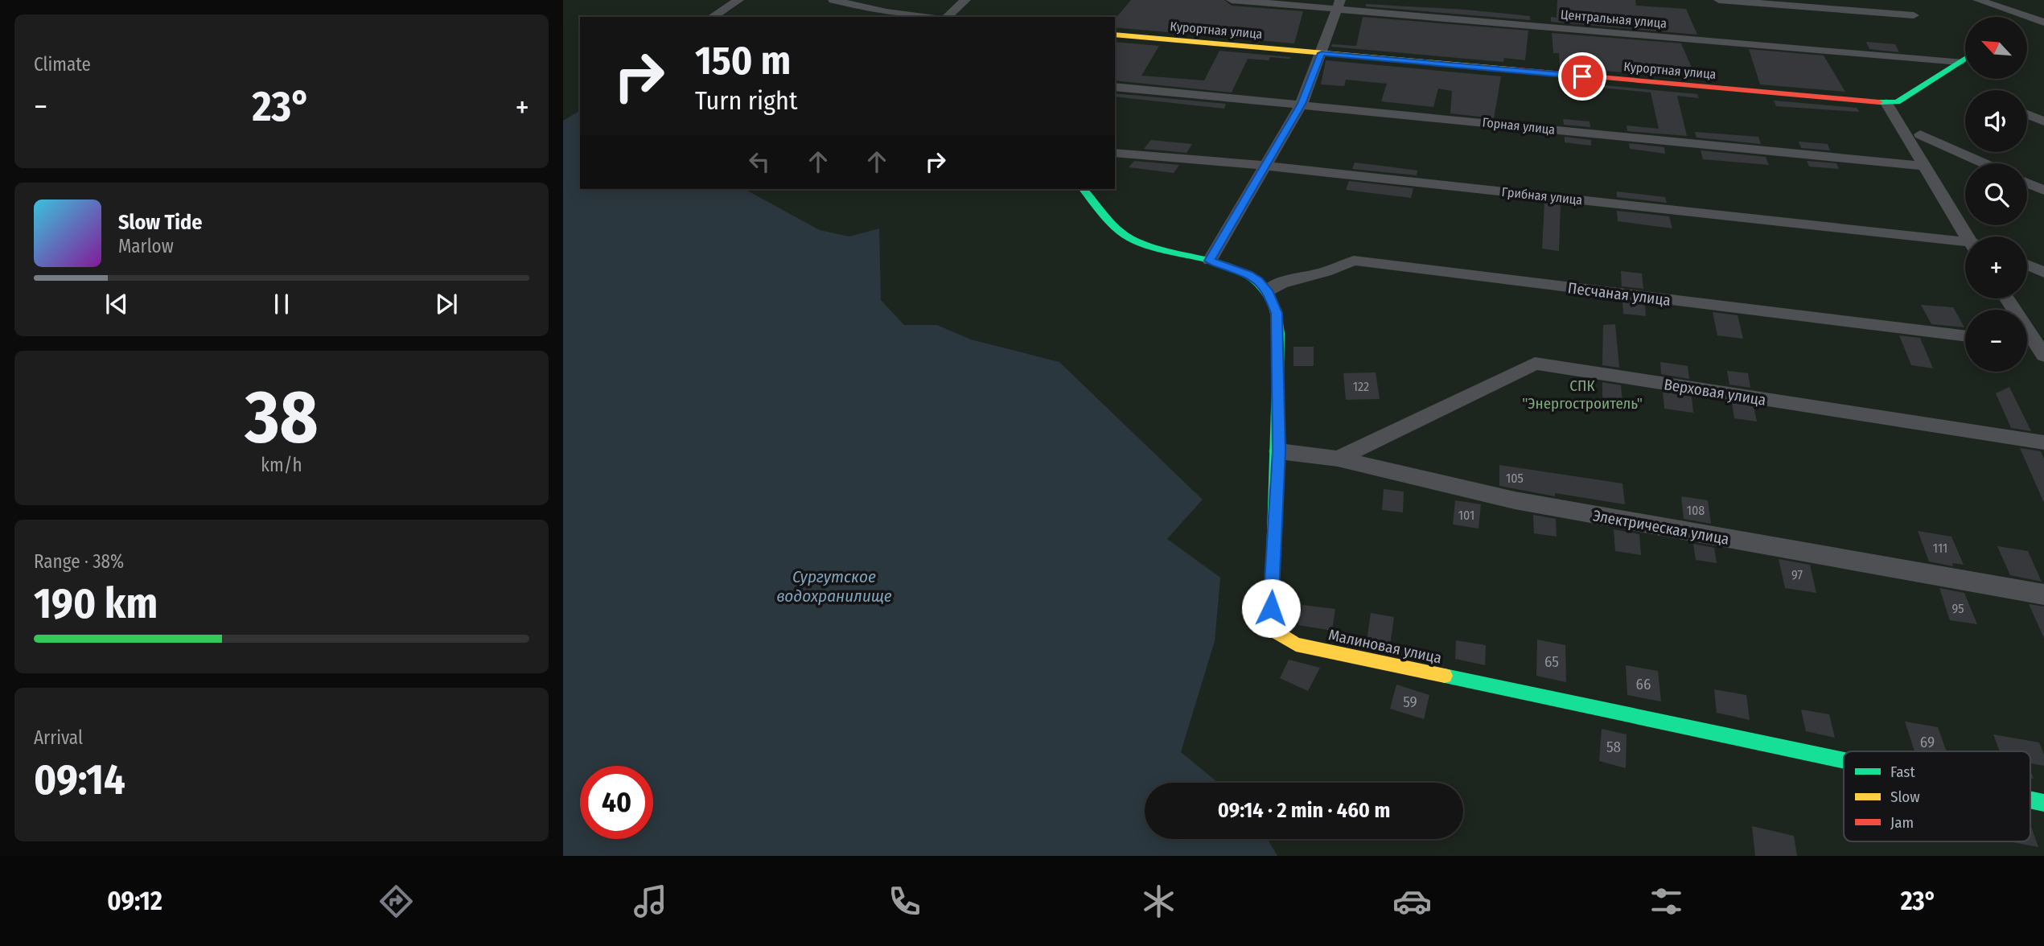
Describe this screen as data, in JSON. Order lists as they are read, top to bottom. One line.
{"streets":{"street":["Центральная улица","Курортная улица","Горная улица","Грибная улица","Песчаная улица","Верховая улица","Электрическая улица","Малиновая улица"]},"crossings":[["Центральная улица","Курортная улица"],["Песчаная улица","Малиновая улица"],["Верховая улица","Электрическая улица"],["Электрическая улица","Малиновая улица"]],"water":["Сургутское водохранилище"],"parks":["СПК \"Энергостроитель\""],"house_numbers":["122","105","108","101","111","97","95","65","66","59","69","58"],"legend":["Fast","Slow","Jam"],"north":"top left","page":{"tile":["Climate",["38","km/h"],["Range · 38%","190 km"],["Arrival","09:14"]],"map_buttons":["+","−"],"turn":["150 m","Turn right"],"heat":["−","23°","+"],"song":["Slow Tide","Marlow"],"limit":"40","trip":"09:14 · 2 min · 460 m","tabs":["09:12","23°"]}}
